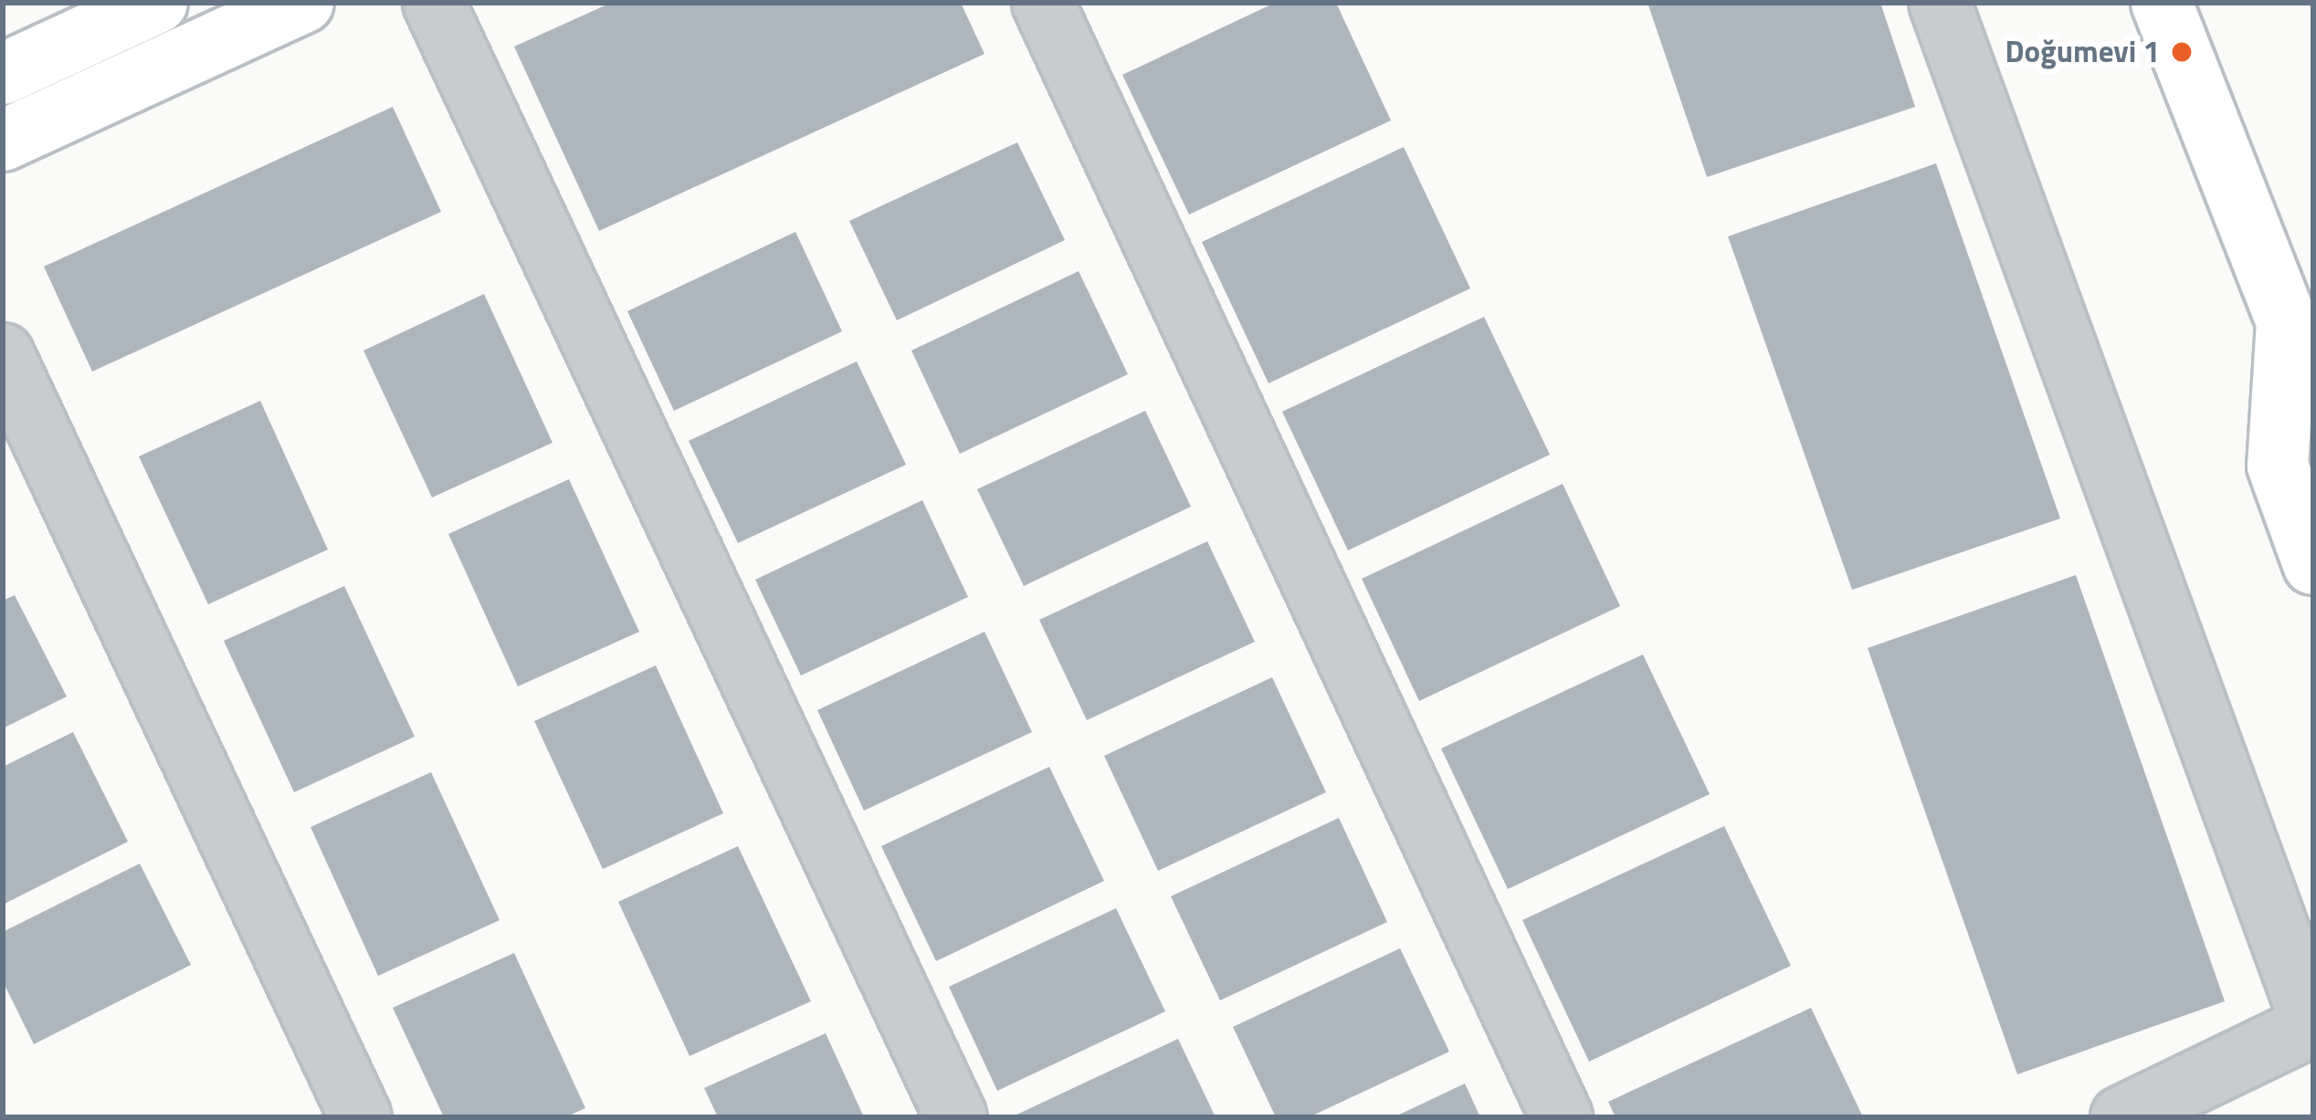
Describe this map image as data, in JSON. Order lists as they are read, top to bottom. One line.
{"places":["Doğumevi 1"]}
